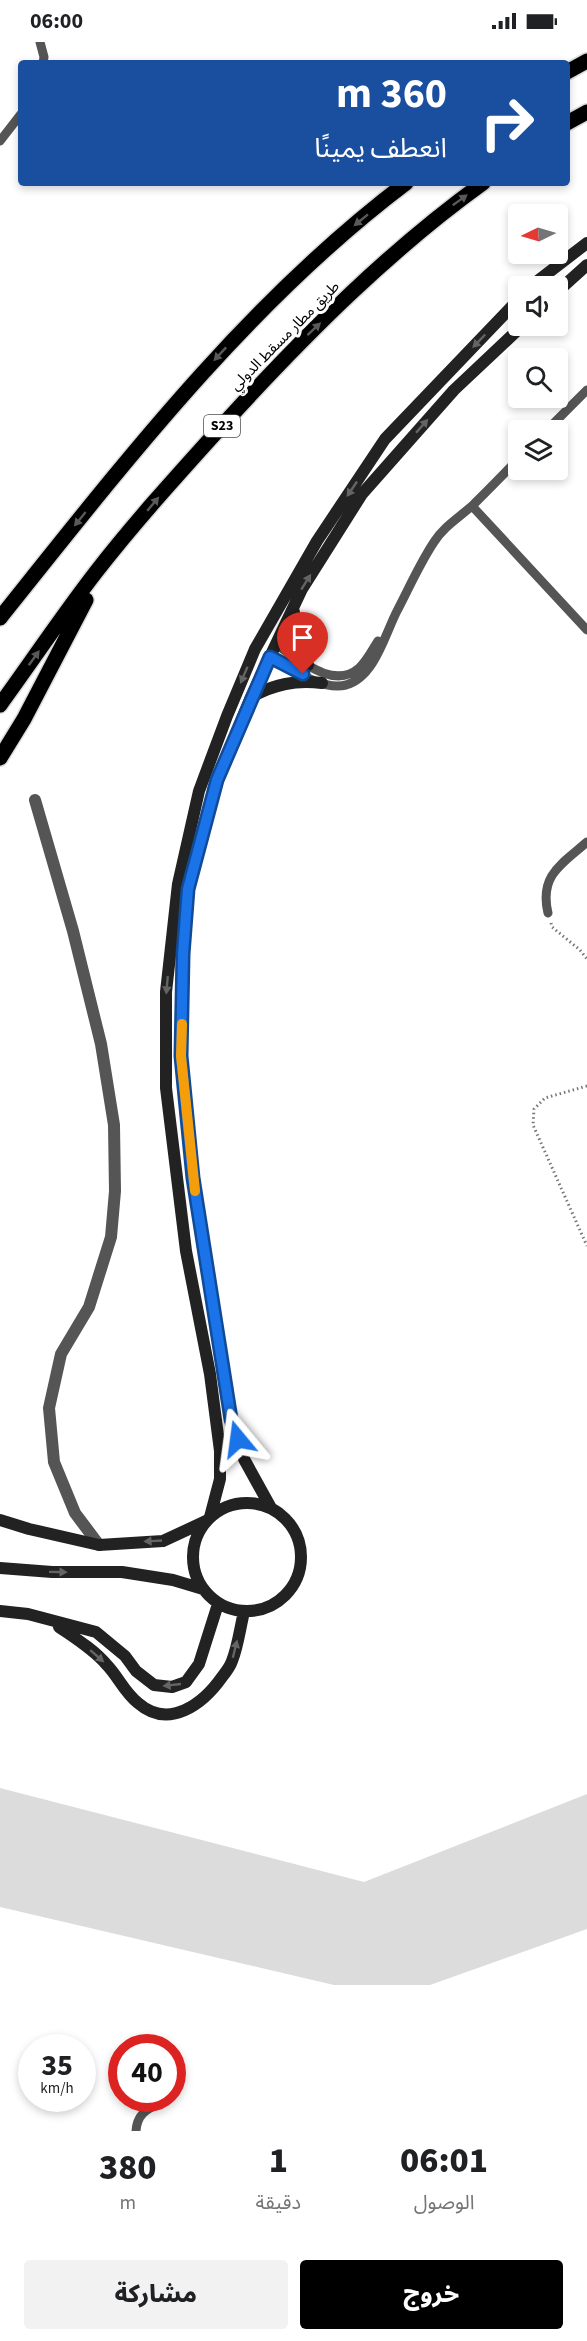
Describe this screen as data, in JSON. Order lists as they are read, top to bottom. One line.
{"streets":{"main road":["طريق مطار مسقط الدولي","S23"]},"north":"left","page":{"status":"06:00","turn":["360 m","انعطف يمينًا"],"speed":"35 km/h","limit":"40","eta":["06:01","الوصول","1","دقيقة","380","m"],"buttons":["خروج","مشاركة"]}}
